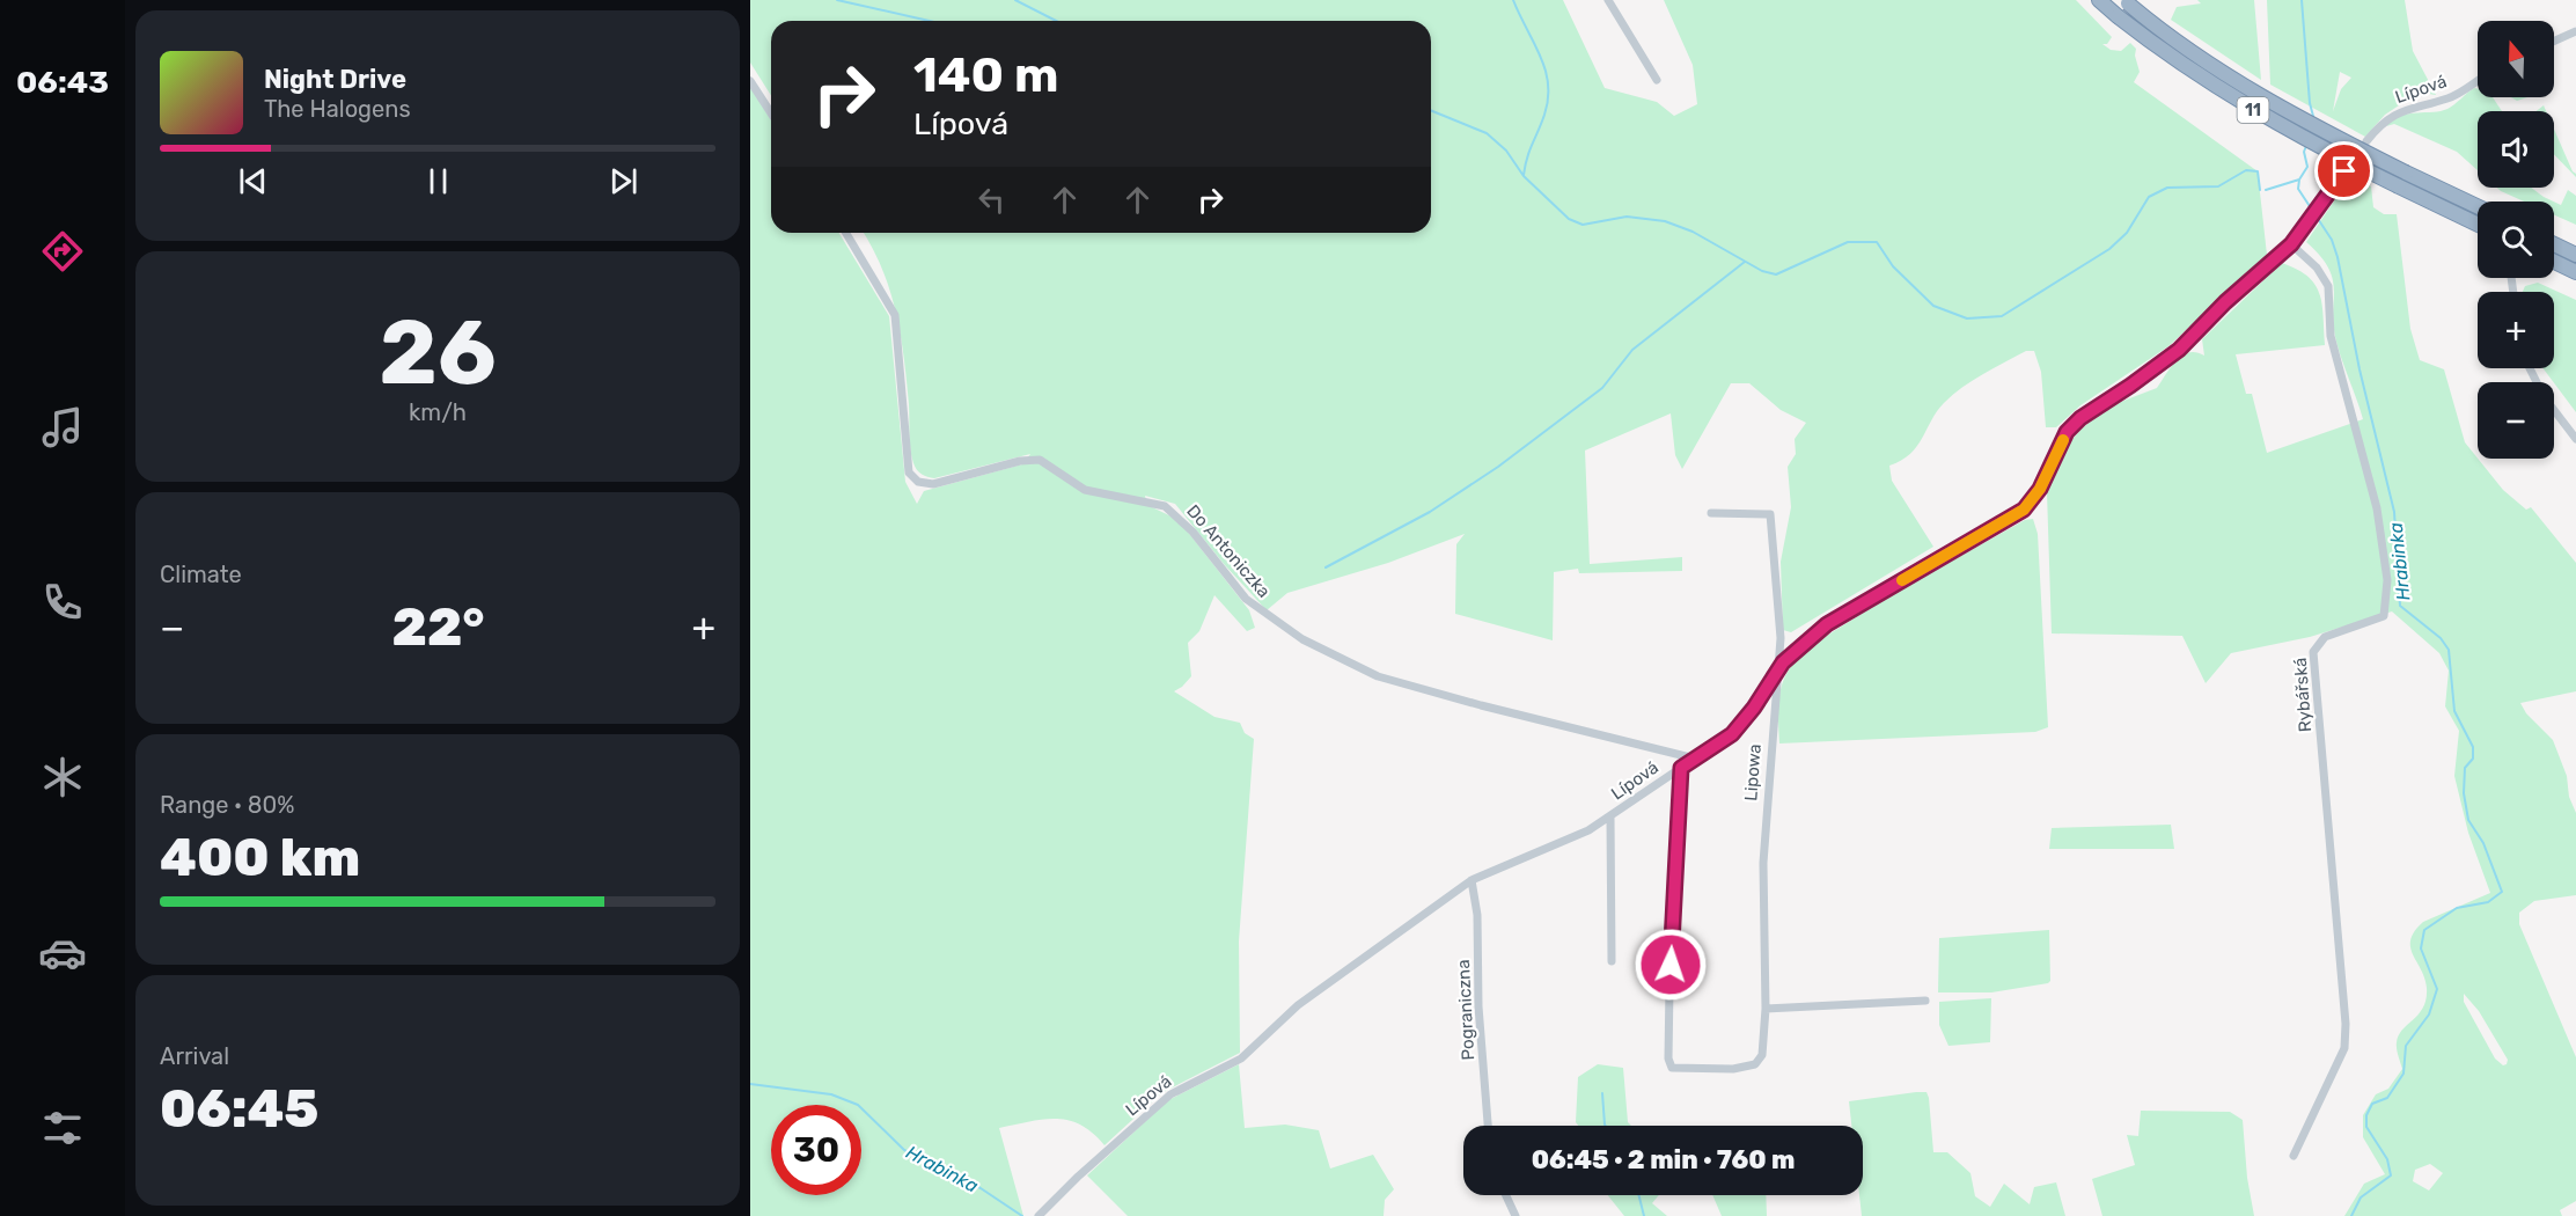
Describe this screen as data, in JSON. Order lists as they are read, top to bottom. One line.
{"streets":{"highway":["11"],"street":["Lípová","Do Antoniczka","Rybářská","Lipowa","Pograniczna"]},"crossings":[["Lípová","Do Antoniczka"],["Lípová","Rybářská"],["Lípová","Lipowa"],["Lípová","Pograniczna"]],"water":["Hrabinka"],"north":"top","page":{"tabs":"06:43","map_buttons":["+","−"],"turn":["140 m","Lípová"],"song":["Night Drive","The Halogens"],"tile":[["26","km/h"],"Climate",["Range · 80%","400 km"],["Arrival","06:45"]],"heat":["−","22°","+"],"limit":"30","trip":"06:45 · 2 min · 760 m"}}
